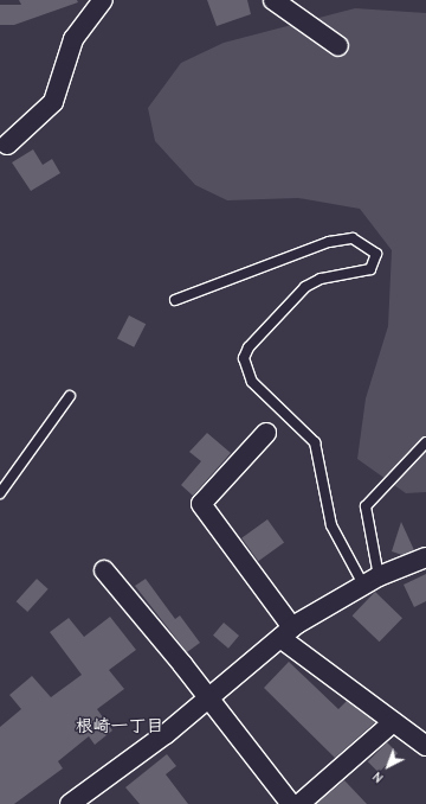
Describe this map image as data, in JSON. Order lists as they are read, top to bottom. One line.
{"districts":["根崎一丁目"],"north":"bottom left"}
